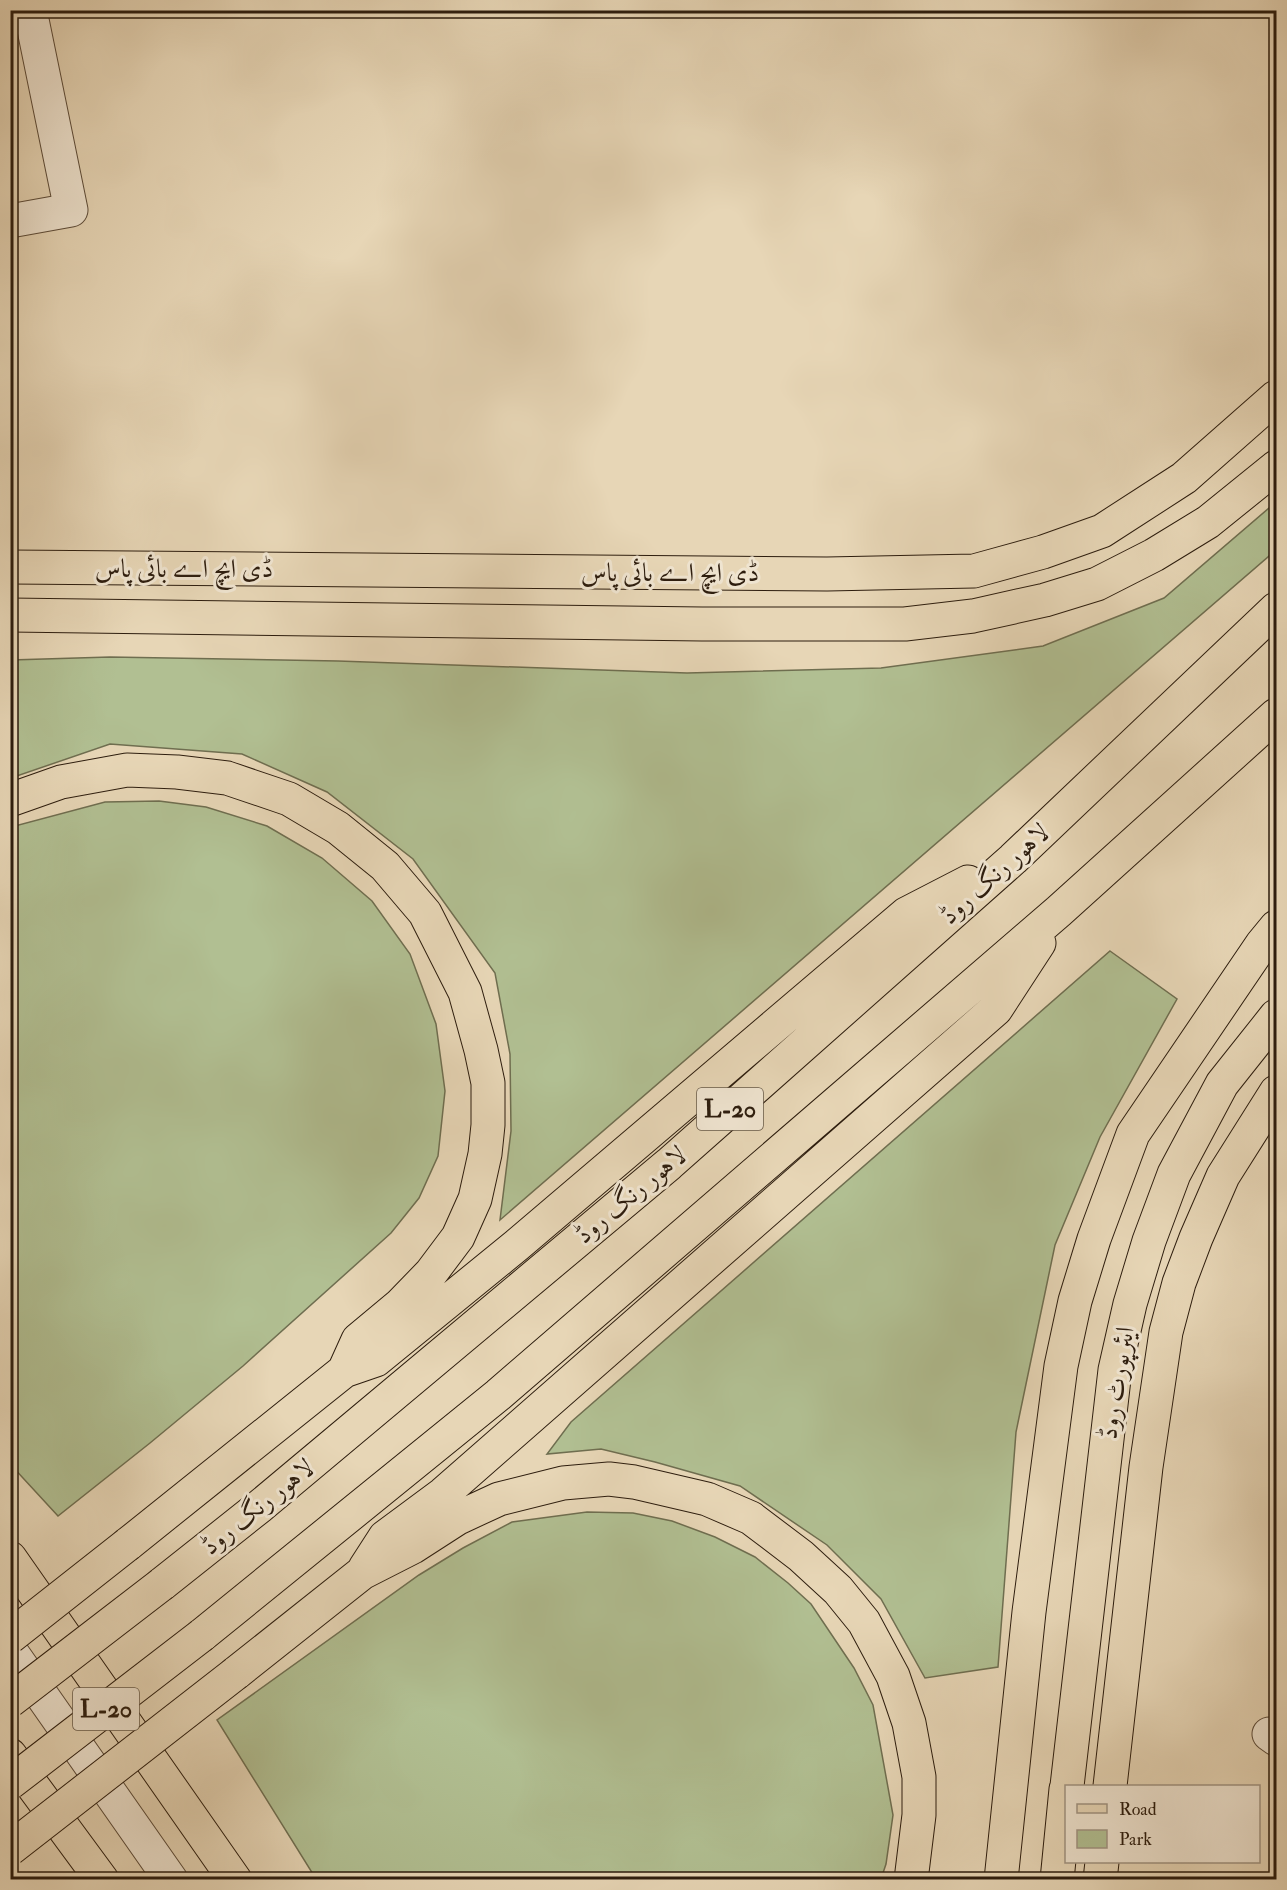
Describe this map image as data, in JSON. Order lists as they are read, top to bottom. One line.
{"streets":{"main road":["ڈی ایچ اے بائی پاس","لاہور رنگ روڈ","L-20","ایئرپورٹ روڈ"]},"legend":["Road","Park"]}
